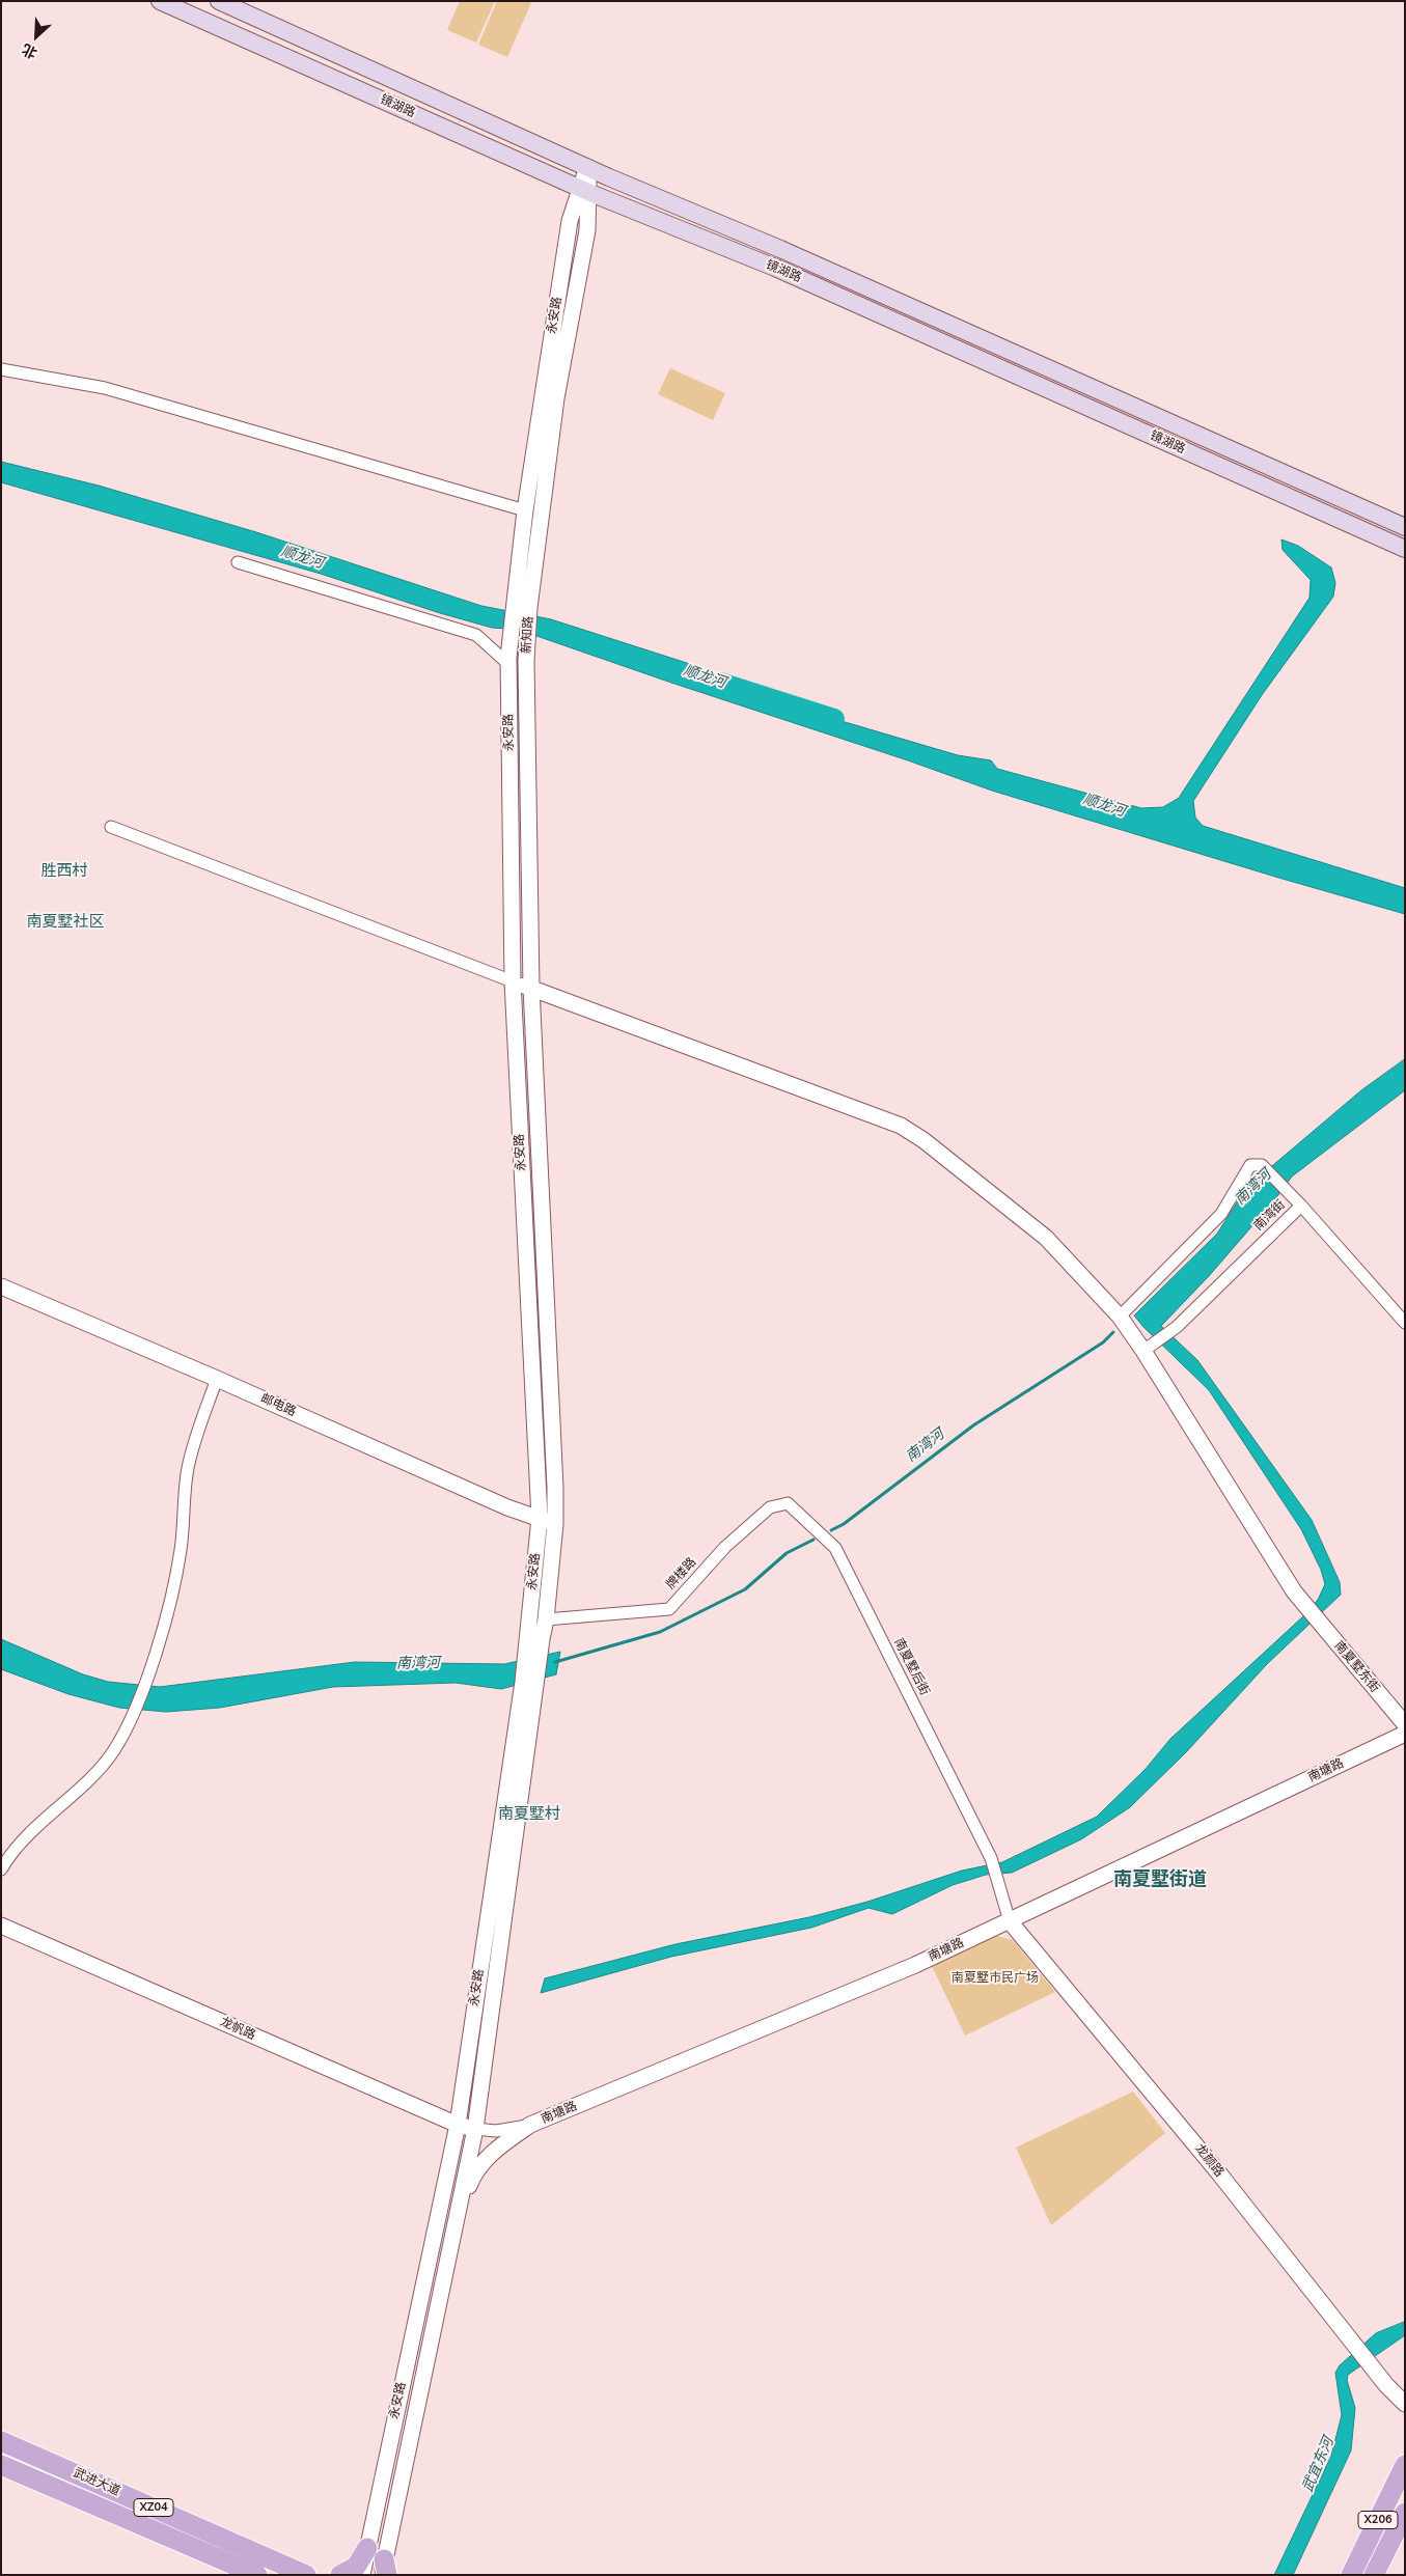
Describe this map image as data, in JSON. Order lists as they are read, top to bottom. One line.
{"streets":{"main road":["镜湖路","武进大道","XZ04","X206"],"street":["永安路","新知路","南湾街","邮电路","牌楼路","南夏墅后街","南夏墅东街","南塘路","龙帆路","龙颜路"]},"crossings":[["镜湖路","永安路"],["永安路","新知路"],["永安路","邮电路"],["永安路","牌楼路"],["永安路","南夏墅东街"],["永安路","南塘路"],["永安路","龙帆路"],["南湾街","南夏墅东街"],["牌楼路","南夏墅后街"],["南夏墅后街","南塘路"],["南夏墅后街","龙颜路"],["南塘路","龙帆路"],["南塘路","龙颜路"]],"districts":["胜西村","南夏墅社区","南夏墅村","南夏墅街道"],"water":["顺龙河","南湾河","武宜东河"],"parks":["南夏墅市民广场"],"north":"bottom left"}
